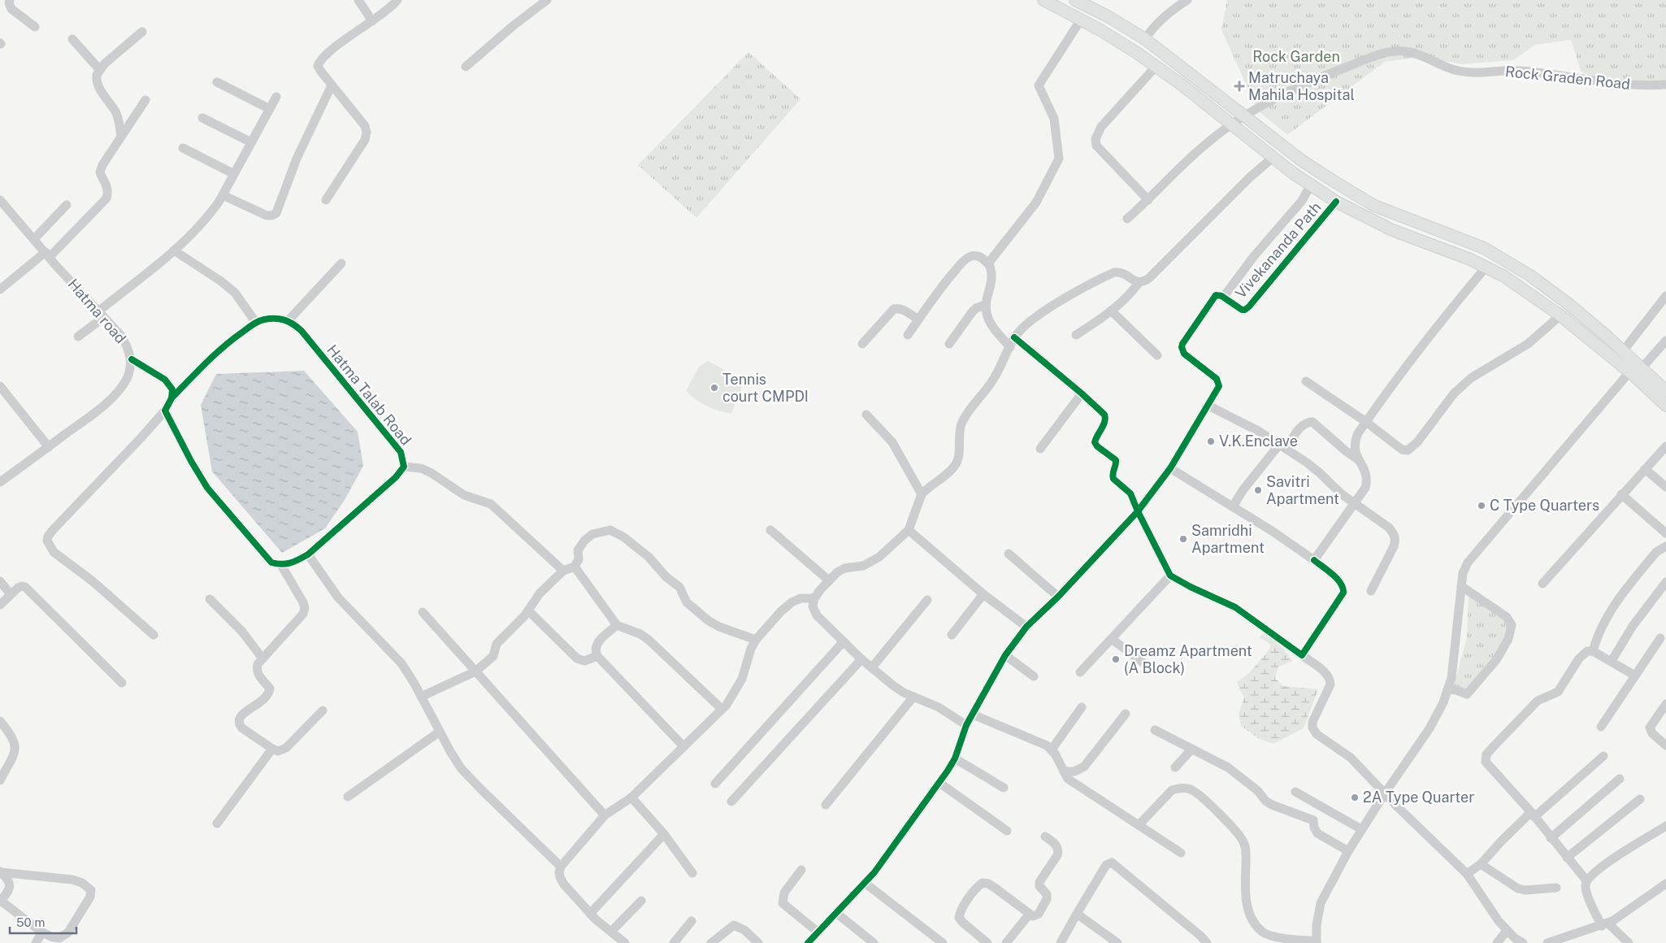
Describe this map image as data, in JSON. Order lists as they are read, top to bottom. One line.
{"streets":{"street":["Rock Graden Road","Vivekananda Path","Hatma road","Hatma Talab Road"]},"parks":["Rock Garden"],"places":{"health":["Matruchaya Mahila Hospital"],"other":["Tennis court CMPDI","V.K.Enclave","Savitri Apartment","C Type Quarters","Samridhi Apartment","Dreamz Apartment (A Block)","2A Type Quarter"]},"scale_bar":"50 m"}
